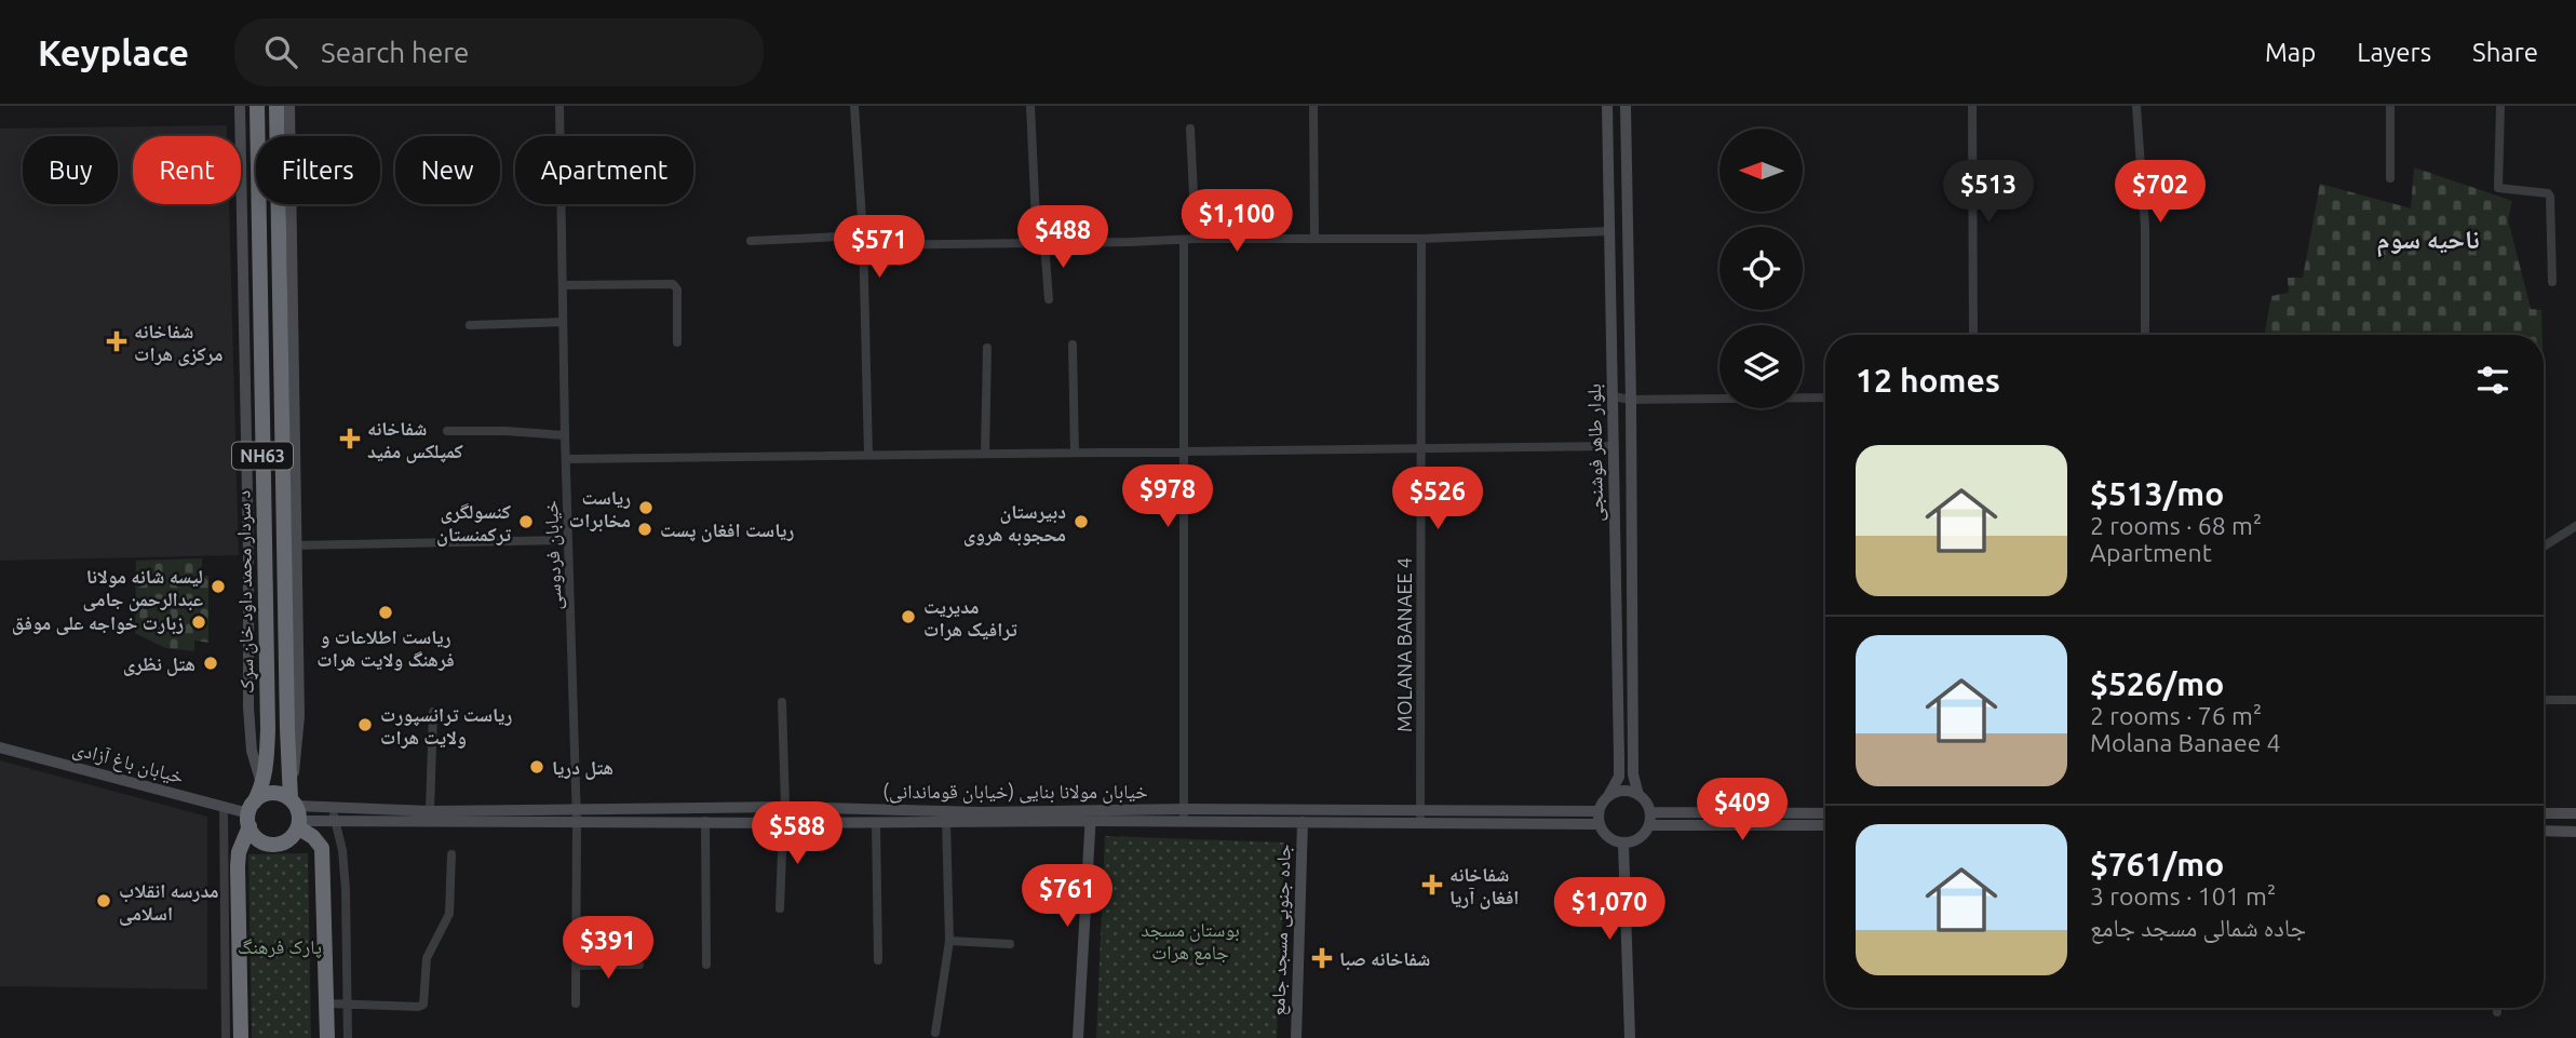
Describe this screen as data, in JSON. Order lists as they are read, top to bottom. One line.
{"streets":{"highway":["NH63","د سردار محمد داود خان سړک"],"street":["بلوار طاهر فوشنجی","خیابان فردوسی","MOLANA BANAEE 4","خیابان باغ آزادی","خیابان مولانا بنایی (خیابان قوماندانی)","جاده جنوبی مسجد جامع"]},"crossings":[["بلوار طاهر فوشنجی","خیابان مولانا بنایی (خیابان قوماندانی)"],["NH63","د سردار محمد داود خان سړک"],["NH63","خیابان باغ آزادی"],["NH63","خیابان مولانا بنایی (خیابان قوماندانی)"],["خیابان فردوسی","خیابان مولانا بنایی (خیابان قوماندانی)"],["د سردار محمد داود خان سړک","خیابان باغ آزادی"],["د سردار محمد داود خان سړک","خیابان مولانا بنایی (خیابان قوماندانی)"],["MOLANA BANAEE 4","خیابان مولانا بنایی (خیابان قوماندانی)"],["خیابان باغ آزادی","خیابان مولانا بنایی (خیابان قوماندانی)"],["خیابان مولانا بنایی (خیابان قوماندانی)","جاده جنوبی مسجد جامع"]],"districts":["ناحیه سوم"],"parks":["بوستان مسجد جامع هرات","پارک فرهنگ"],"places":{"health":["شفاخانه مرکزی هرات","شفاخانه کمپلکس مفید","شفاخانه افغان آریا","شفاخانه صبا"],"other":["ریاست مخابرات","کنسولگری ترکمنستان","دبیرستان محجوبه هروی","ریاست افغان پست","لیسه شانه مولانا عبدالرحمن جامی","ریاست اطلاعات و فرهنگ ولایت هرات","مدیریت ترافیک هرات","زبارت خواجه علی موفق","هتل نظری","ریاست ترانسپورت ولایت هرات","هتل دریا","مدرسه انقلاب اسلامی"]},"north":"left","page":{"header":"Keyplace","search":"Search here","nav":["Map","Layers","Share"],"chip":["Buy","Rent","Filters","New","Apartment"],"price":["$513","$702","$1,100","$488","$571","$978","$526","$409","$588","$761","$1,070","$391"],"heading":"12 homes","list":[{"name":"$513/mo","note":"2 rooms · 68 m² · Apartment"},{"name":"$526/mo","note":"2 rooms · 76 m² · Molana Banaee 4"},{"name":"$761/mo","note":"3 rooms · 101 m² · جاده شمالی مسجد جامع"}]}}
